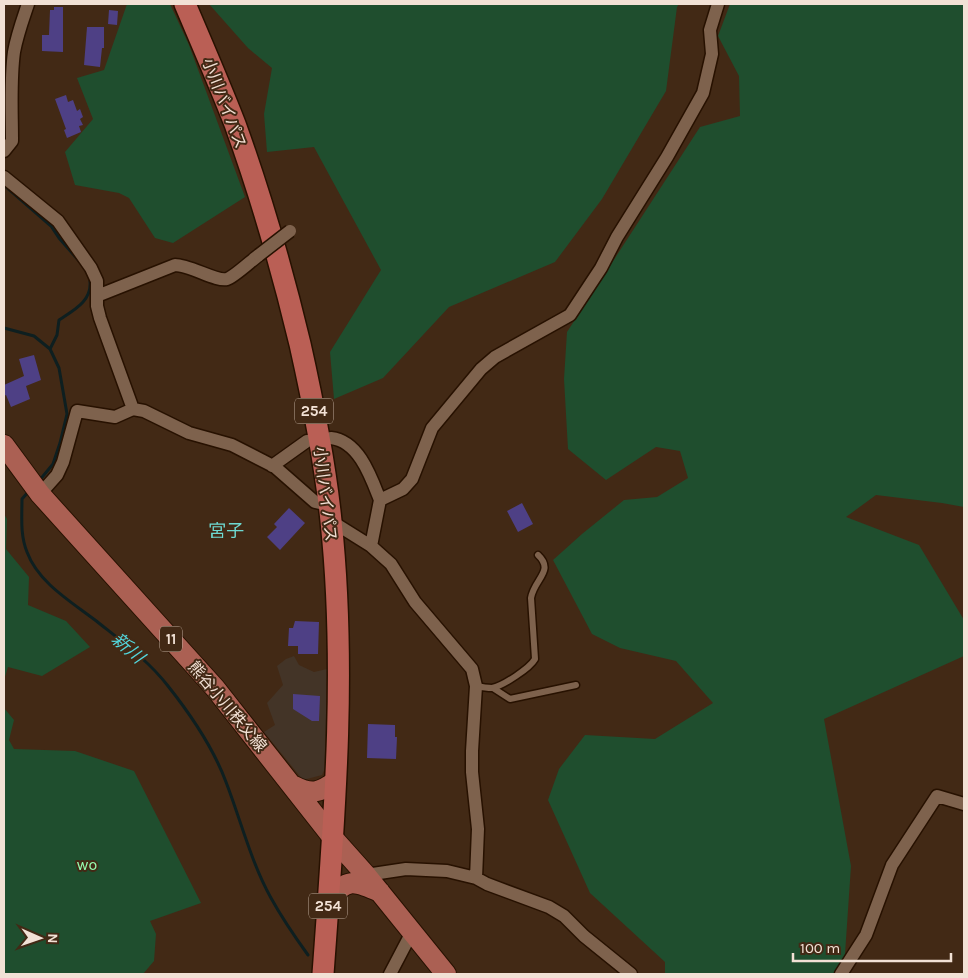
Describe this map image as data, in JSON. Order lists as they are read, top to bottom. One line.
{"streets":{"highway":["小川バイパス","254"],"main road":["11","熊谷小川秩父線"]},"crossings":[["小川バイパス","熊谷小川秩父線"]],"districts":["宮子"],"water":["新川"],"parks":["wo"],"scale_bar":"100 m","north":"right"}
